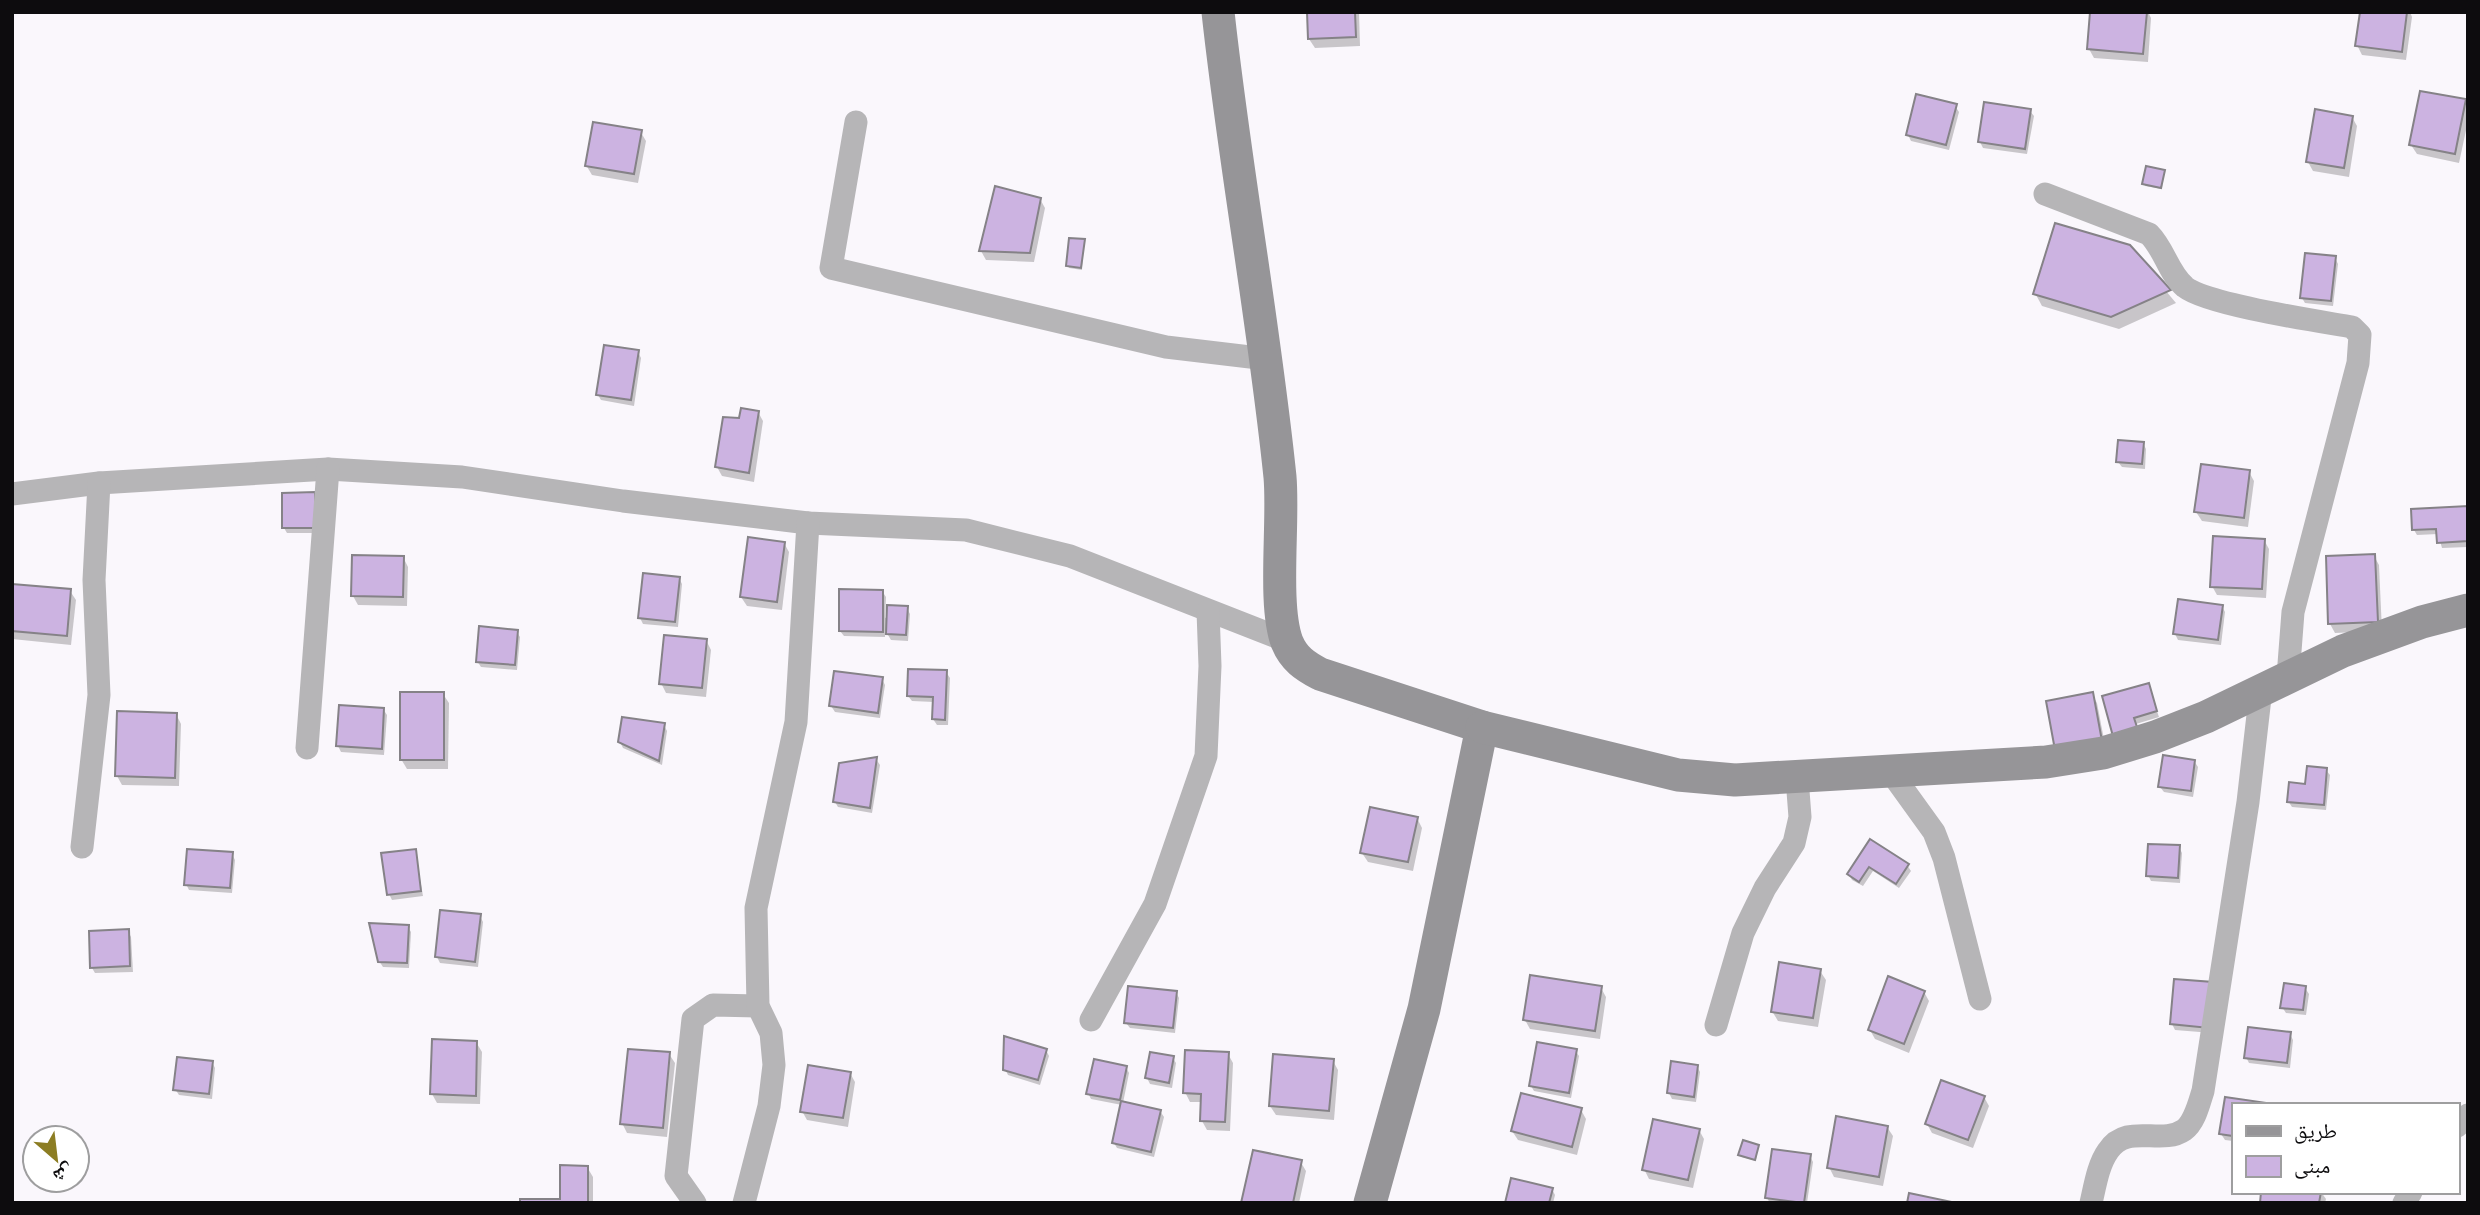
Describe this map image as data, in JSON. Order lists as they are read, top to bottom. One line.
{"legend":["طريق","مبنى"],"north":"bottom right"}
